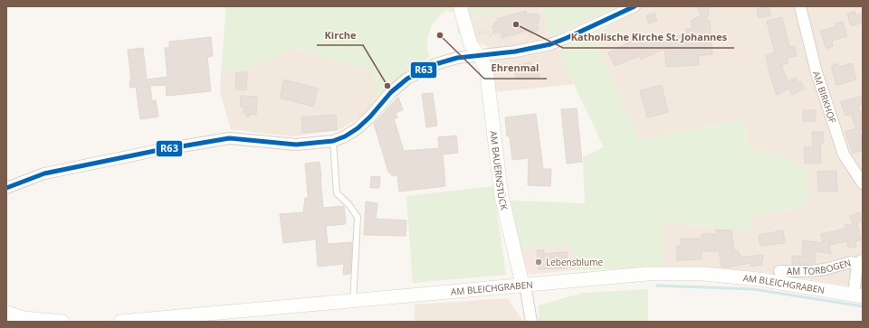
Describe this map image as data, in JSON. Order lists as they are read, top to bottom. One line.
{"streets":{"street":["AM BIRKHOF","AM BAUERNSTÜCK","AM TORBOGEN","AM BLEICHGRABEN"]},"crossings":[["AM BAUERNSTÜCK","AM BLEICHGRABEN"]],"places":["Katholische Kirche St. Johannes","Ehrenmal","Kirche","Lebensblume"],"lines":["transit line R63"]}
